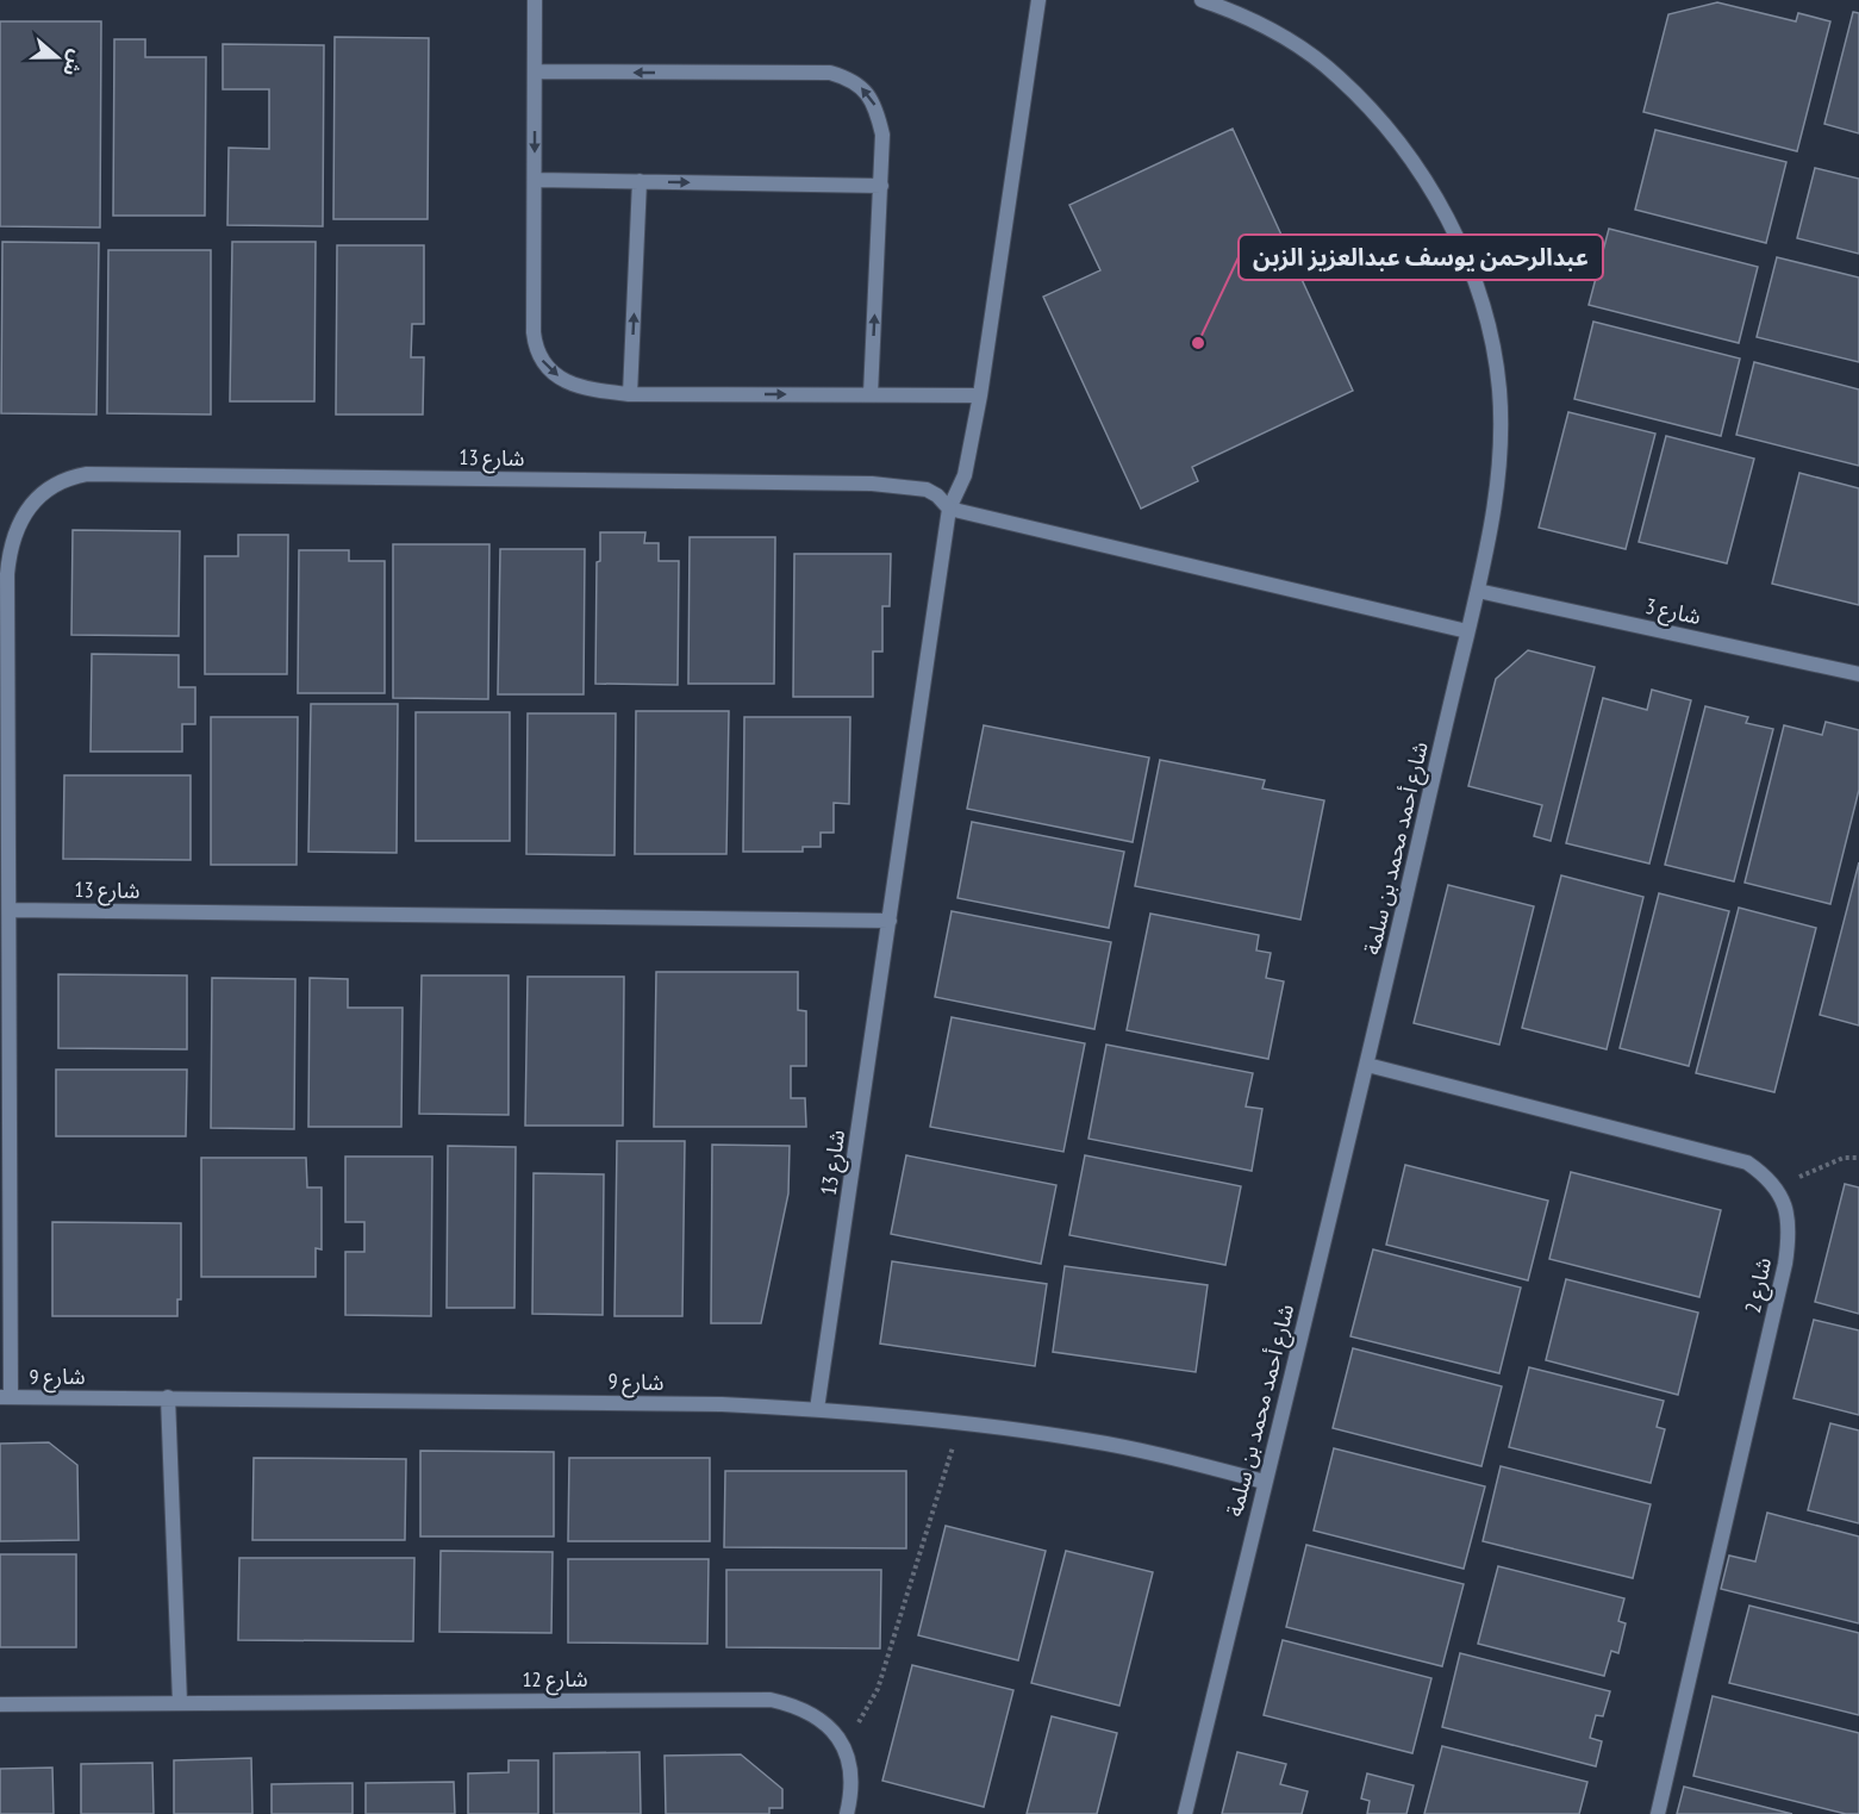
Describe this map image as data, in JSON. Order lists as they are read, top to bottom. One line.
{"streets":{"street":["شارع 13","شارع 3","شارع أحمد محمد بن سلمة","شارع 2","شارع 9","شارع 12"]},"crossings":[["شارع 13","شارع 9"],["شارع 3","شارع أحمد محمد بن سلمة"],["شارع أحمد محمد بن سلمة","شارع 9"]],"places":["عبدالرحمن يوسف عبدالعزيز الزبن"],"north":"right"}
